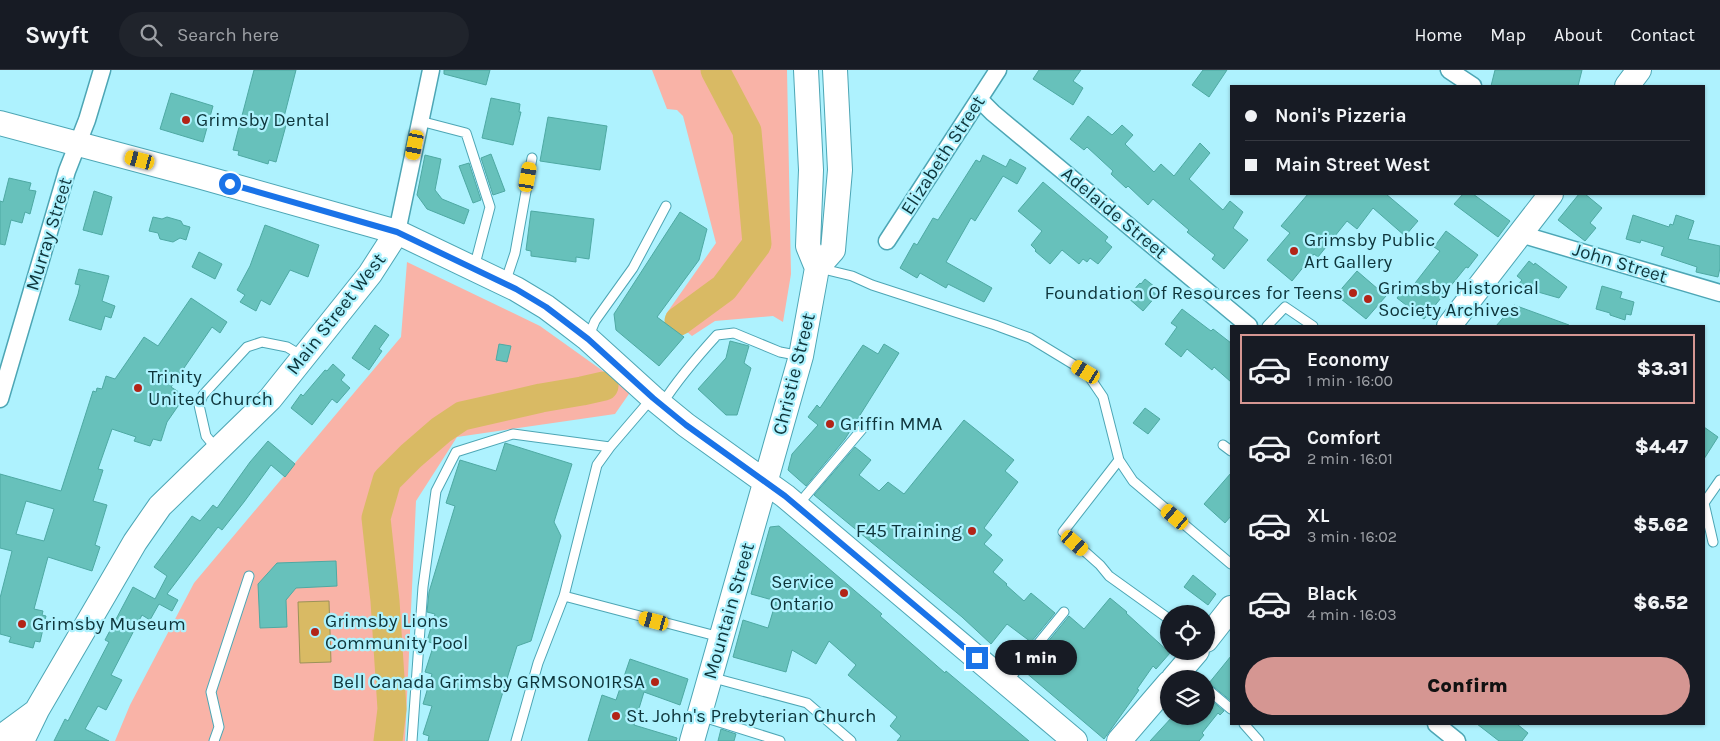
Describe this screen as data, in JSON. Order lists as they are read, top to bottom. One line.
{"streets":{"main road":["Main Street West","Christie Street","Mountain Street"],"street":["Elizabeth Street","Adelaide Street","Murray Street","John Street"]},"crossings":[["Elizabeth Street","Adelaide Street"],["Main Street West","Christie Street"],["Main Street West","Mountain Street"],["Christie Street","Mountain Street"]],"places":["Grimsby Dental","Grimsby Public Art Gallery","Foundation Of Resources for Teens","Grimsby Historical Society Archives","Trinity United Church","Griffin MMA","F45 Training","Service Ontario","Grimsby Museum","Grimsby Lions Community Pool","Bell Canada Grimsby GRMSON01RSA","St. John's Prebyterian Church"],"page":{"header":"Swyft","search":"Search here","nav":["Home","Map","About","Contact"],"banner":["Noni's Pizzeria","Main Street West"],"list":[{"name":"Economy","note":"1 min · 16:00","value":"$3.31"},{"name":"Comfort","note":"2 min · 16:01","value":"$4.47"},{"name":"XL","note":"3 min · 16:02","value":"$5.62"},{"name":"Black","note":"4 min · 16:03","value":"$6.52"}],"bubble":"1 min","buttons":"Confirm"}}
